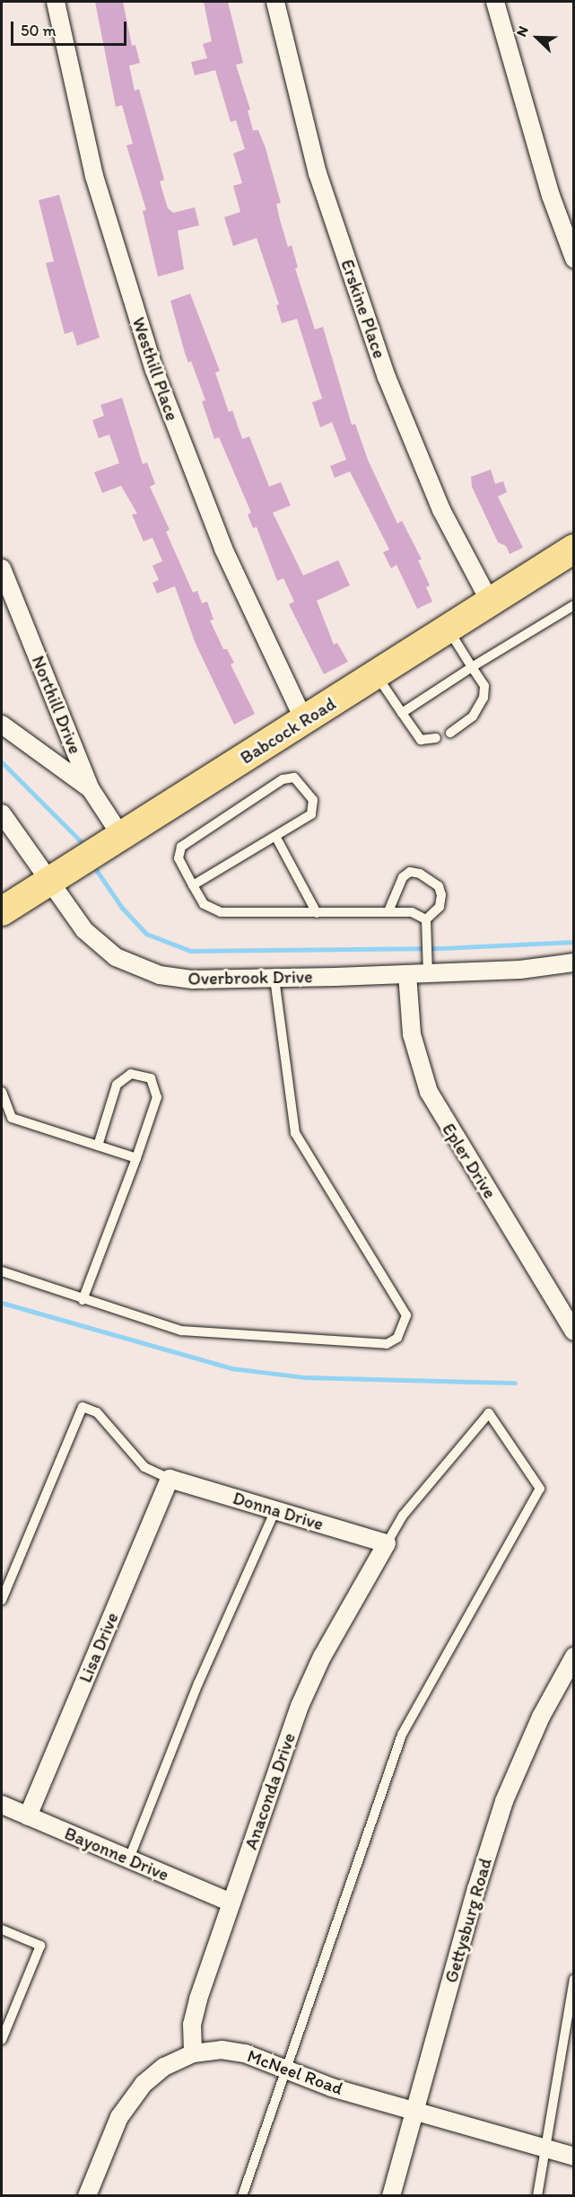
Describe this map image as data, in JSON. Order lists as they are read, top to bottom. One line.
{"streets":{"main road":["Babcock Road"],"street":["Erskine Place","Westhill Place","Northill Drive","Overbrook Drive","Epler Drive","Donna Drive","Lisa Drive","Anaconda Drive","Bayonne Drive","Gettysburg Road","McNeel Road"]},"crossings":[["Erskine Place","Babcock Road"],["Westhill Place","Babcock Road"],["Northill Drive","Babcock Road"],["Babcock Road","Overbrook Drive"],["Overbrook Drive","Epler Drive"],["Donna Drive","Lisa Drive"],["Donna Drive","Anaconda Drive"],["Lisa Drive","Bayonne Drive"],["Anaconda Drive","Bayonne Drive"],["Anaconda Drive","McNeel Road"],["Gettysburg Road","McNeel Road"]],"scale_bar":"50 m","north":"top left"}
